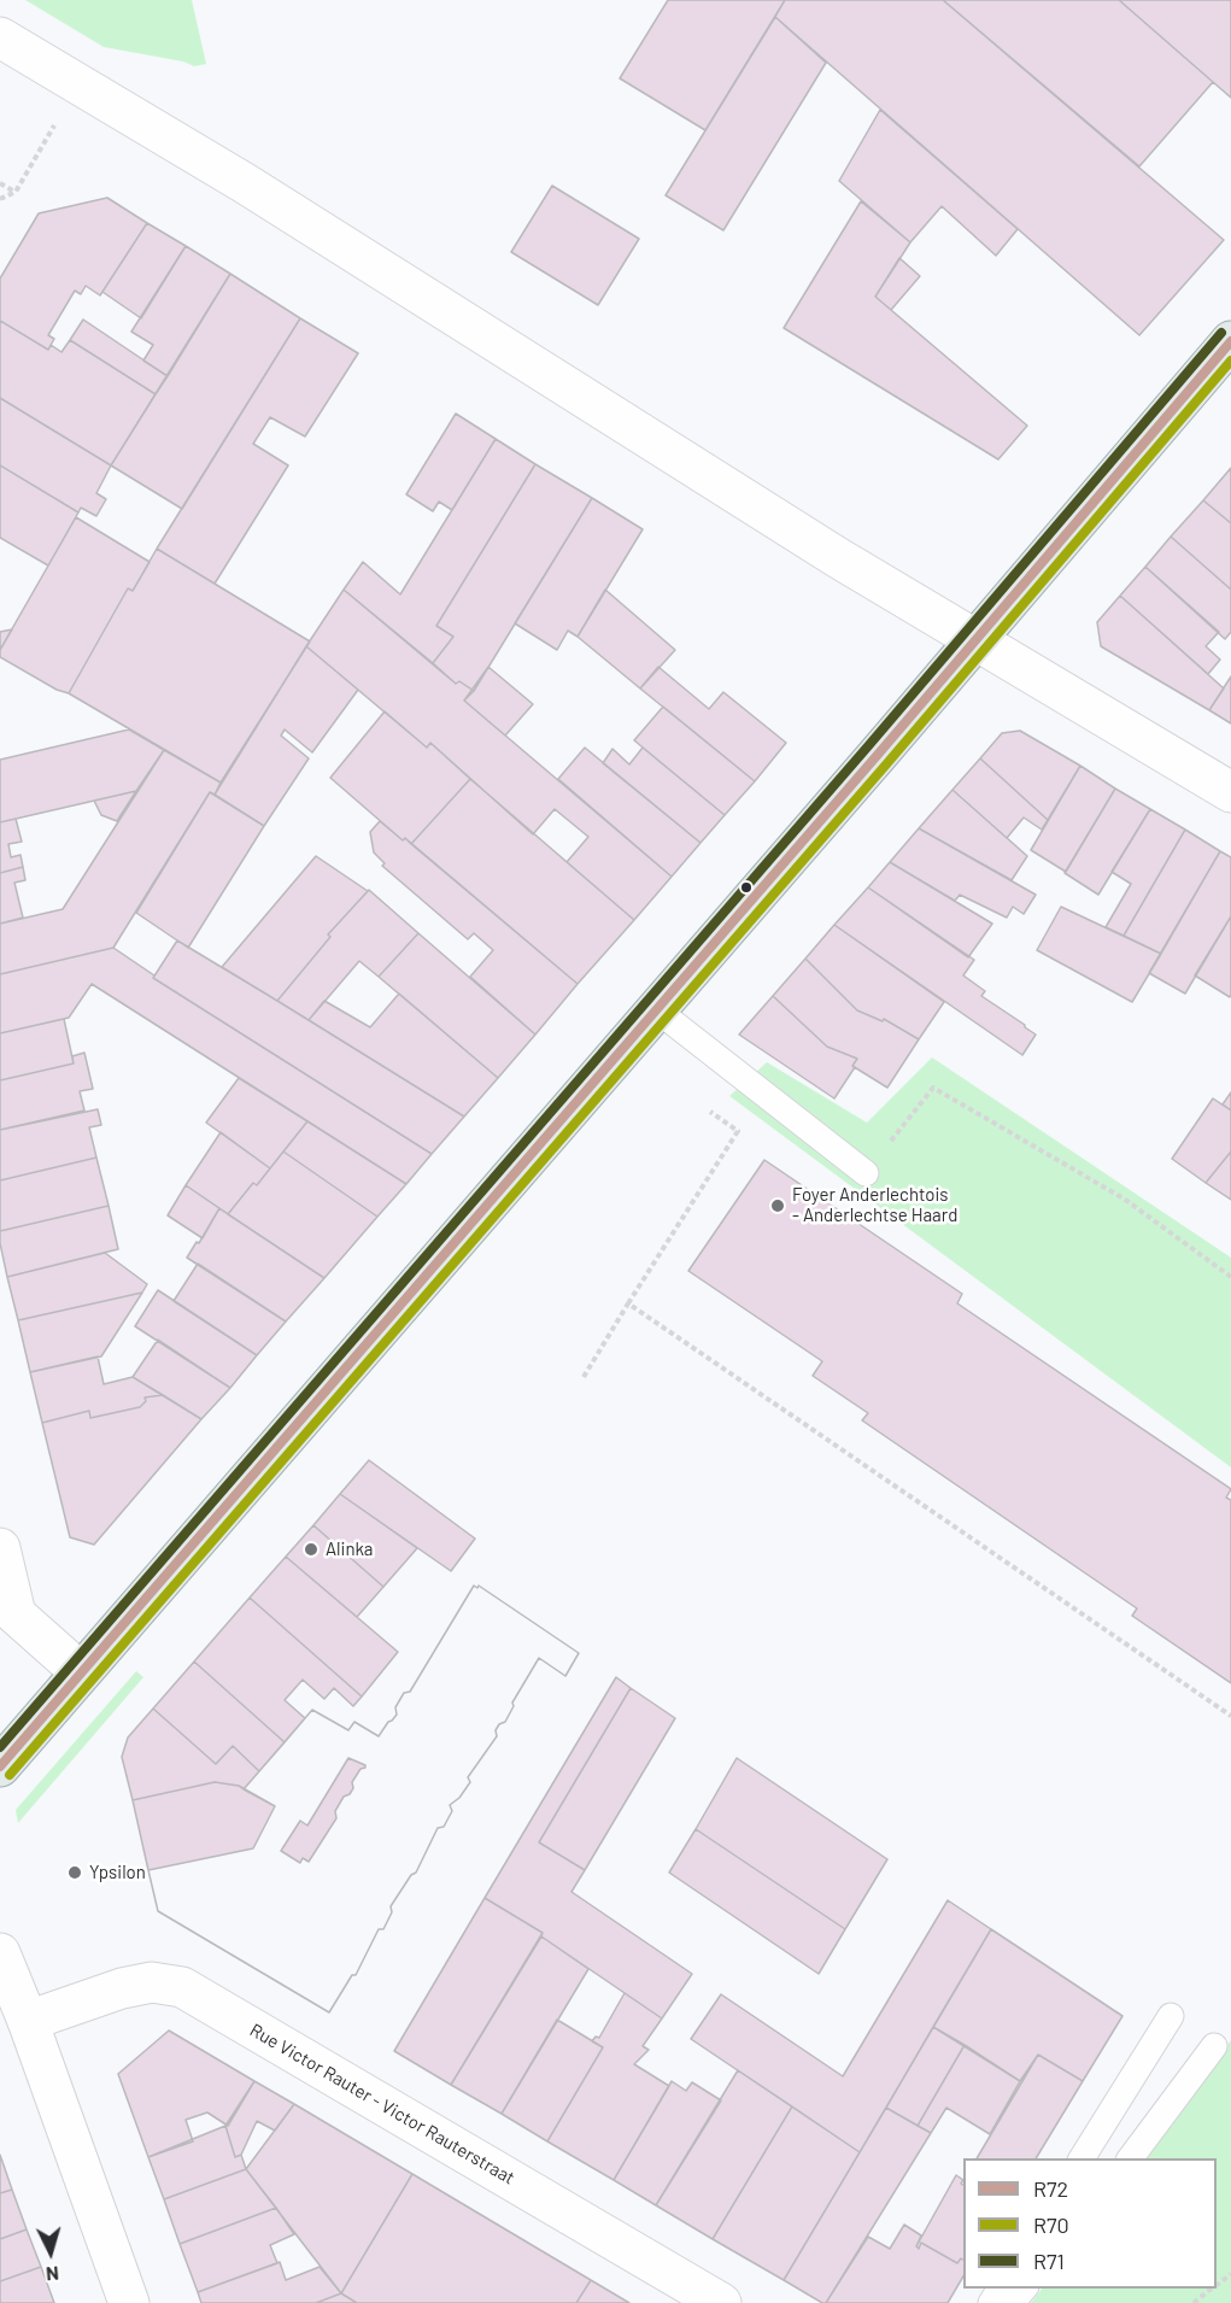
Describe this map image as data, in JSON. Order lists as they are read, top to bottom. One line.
{"streets":{"street":["Rue Victor Rauter - Victor Rauterstraat"]},"places":["Foyer Anderlechtois - Anderlechtse Haard","Alinka","Ypsilon"],"lines":["transit line R71","transit line R72","transit line R70"],"legend":["R72","R70","R71"],"north":"bottom"}
